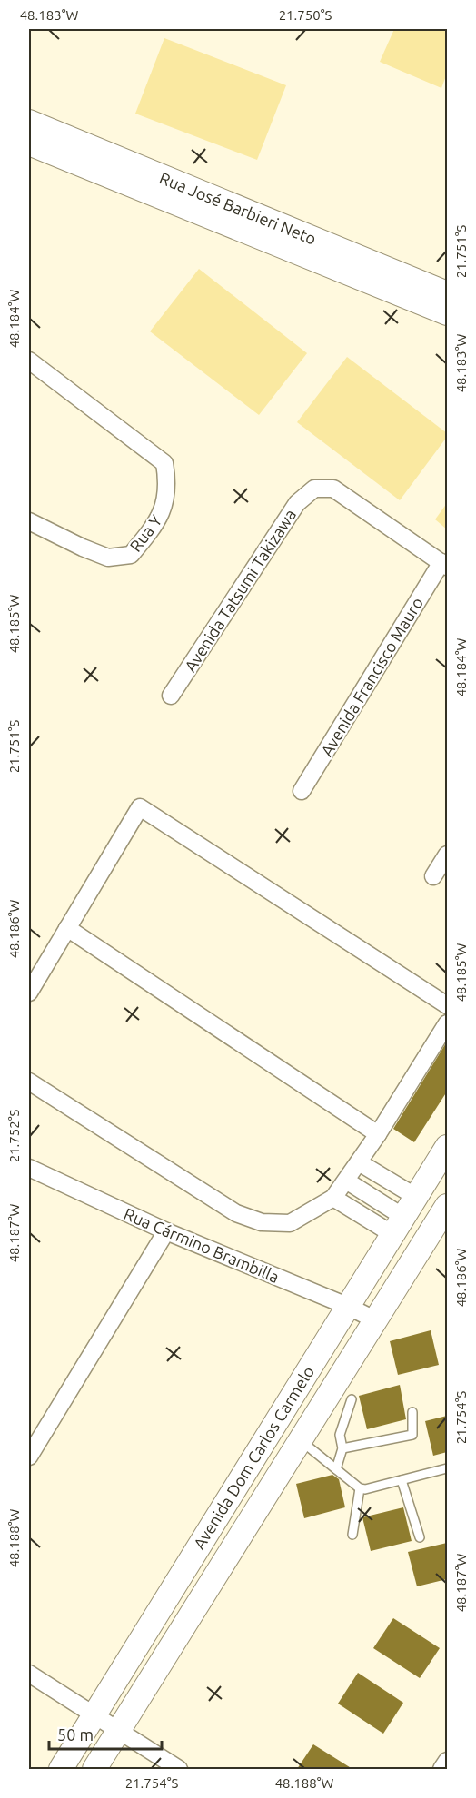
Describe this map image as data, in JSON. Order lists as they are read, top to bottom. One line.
{"streets":{"street":["Rua José Barbieri Neto","Rua Y","Avenida Tatsumi Takizawa","Avenida Francisco Mauro","Rua Cármino Brambilla","Avenida Dom Carlos Carmelo"]},"crossings":[["Avenida Tatsumi Takizawa","Avenida Francisco Mauro"],["Rua Cármino Brambilla","Avenida Dom Carlos Carmelo"]],"scale_bar":"50 m","coordinates":["48.183°W","21.750°S","21.751°S","48.184°W","48.185°W","48.186°W","21.752°S","48.187°W","21.754°S","48.188°W"]}
